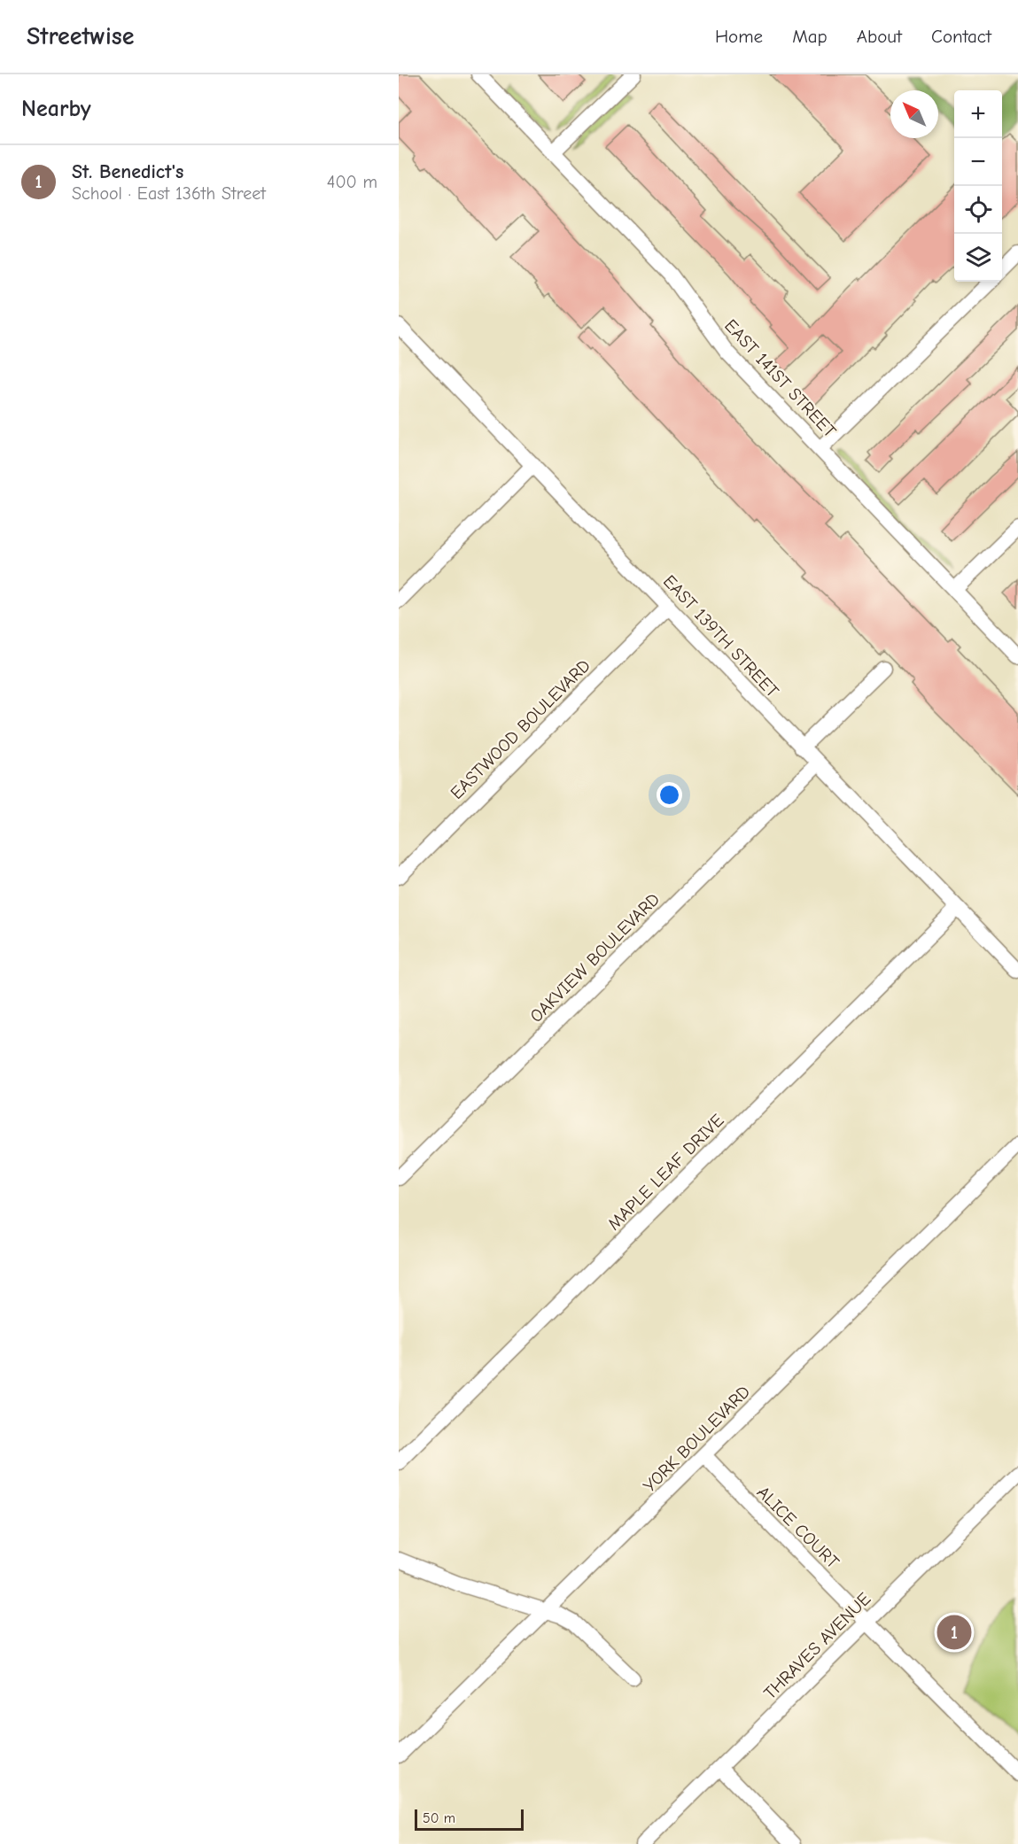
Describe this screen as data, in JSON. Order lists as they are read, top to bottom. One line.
{"streets":{"street":["EAST 141ST STREET","EAST 139TH STREET","EASTWOOD BOULEVARD","OAKVIEW BOULEVARD","MAPLE LEAF DRIVE","YORK BOULEVARD","ALICE COURT","THRAVES AVENUE"]},"crossings":[["EAST 139TH STREET","EASTWOOD BOULEVARD"],["EAST 139TH STREET","OAKVIEW BOULEVARD"],["EAST 139TH STREET","MAPLE LEAF DRIVE"],["YORK BOULEVARD","ALICE COURT"],["ALICE COURT","THRAVES AVENUE"]],"scale_bar":"50 m","north":"top left","page":{"header":"Streetwise","nav":["Home","Map","About","Contact"],"heading":"Nearby","map_buttons":["+","−"],"list":[{"mark":"1","name":"St. Benedict's","note":"School · East 136th Street","value":"400 m"}],"pins":"1","scale":"50 m"}}
